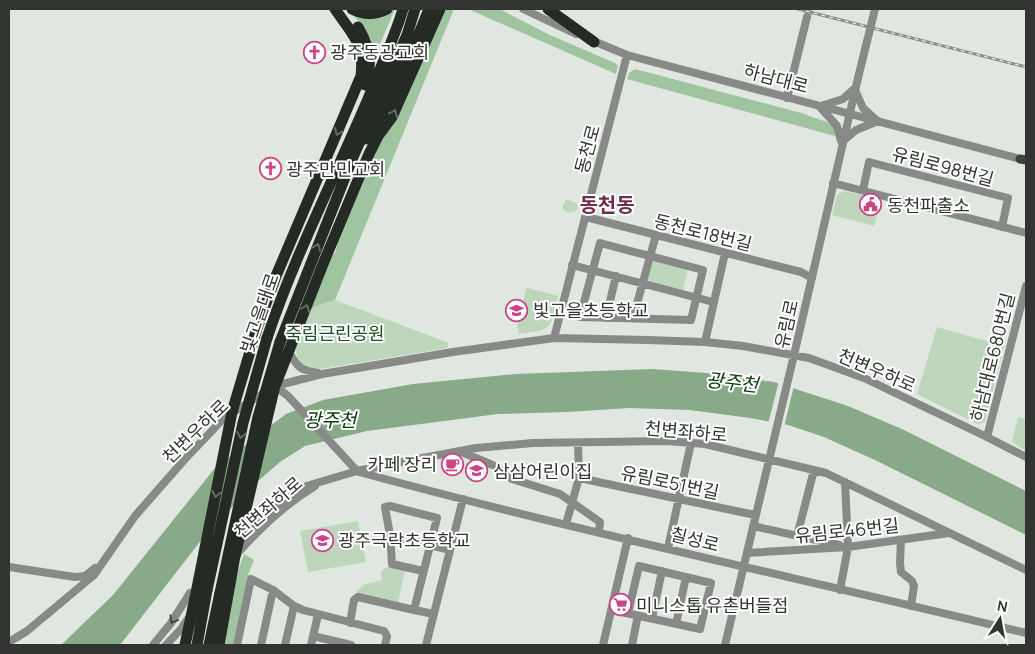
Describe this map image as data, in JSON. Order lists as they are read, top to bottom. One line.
{"streets":{"highway":["빛고을대로"],"street":["하남대로","동천로","유림로98번길","동천로18번길","유림로","하남대로680번길","천변우하로","천변좌하로","유림로51번길","유림로46번길","칠성로"]},"crossings":[["하남대로","동천로"],["하남대로","유림로"],["동천로","동천로18번길"],["동천로","천변우하로"],["동천로18번길","유림로"],["유림로","천변우하로"],["유림로","천변좌하로"],["유림로","유림로51번길"],["유림로","유림로46번길"],["유림로","칠성로"],["하남대로680번길","천변우하로"],["천변좌하로","유림로46번길"],["천변좌하로","칠성로"]],"districts":["동천동"],"water":["광주천"],"parks":["죽림근린공원"],"places":{"church":["광주동광교회","광주만민교회"],"public building":["동천파출소"],"school or university":["빛고을초등학교","삼삼어린이집","광주극락초등학교"],"cafe":["카페 장리"],"supermarket":["미니스톱 유촌버들점"]},"north":"top"}
